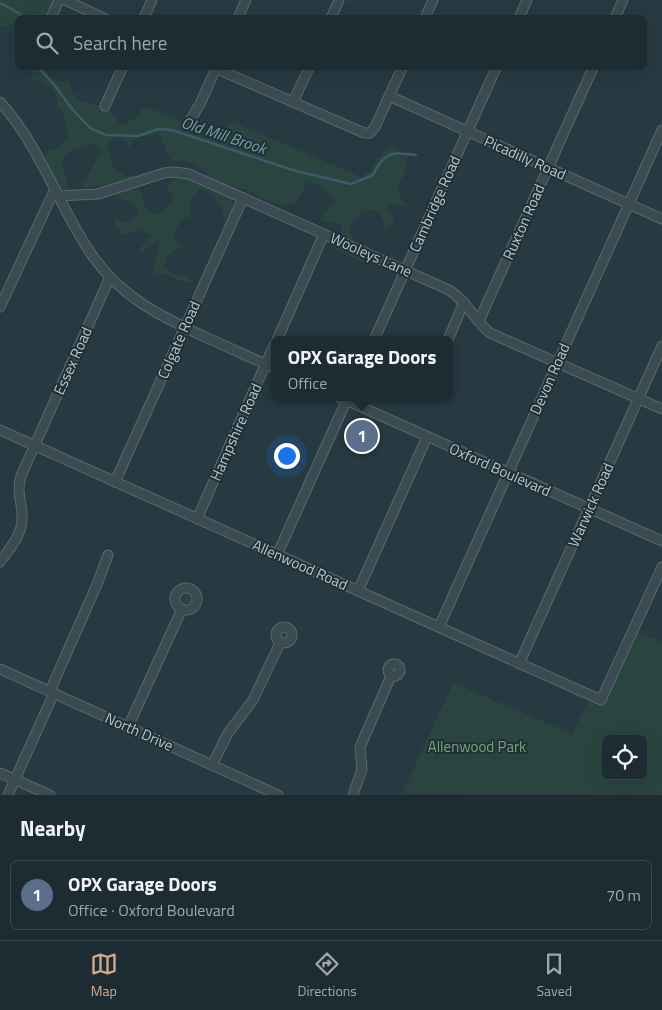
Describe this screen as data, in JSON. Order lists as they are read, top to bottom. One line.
{"streets":{"street":["Picadilly Road","Cambridge Road","Ruxton Road","Wooleys Lane","Colgate Road","Essex Road","Devon Road","Hampshire Road","Oxford Boulevard","Warwick Road","Allenwood Road","North Drive"]},"crossings":[["Picadilly Road","Cambridge Road"],["Picadilly Road","Ruxton Road"],["Picadilly Road","Devon Road"],["Cambridge Road","Wooleys Lane"],["Ruxton Road","Wooleys Lane"],["Wooleys Lane","Colgate Road"],["Wooleys Lane","Devon Road"],["Wooleys Lane","Warwick Road"],["Colgate Road","Allenwood Road"],["Essex Road","Allenwood Road"],["Devon Road","Oxford Boulevard"],["Devon Road","Allenwood Road"],["Hampshire Road","Allenwood Road"],["Oxford Boulevard","Warwick Road"],["Warwick Road","Allenwood Road"]],"water":["Old Mill Brook"],"parks":["Allenwood Park"],"page":{"search":"Search here","popup":["OPX Garage Doors","Office"],"pins":"1","heading":"Nearby","list":[{"mark":"1","name":"OPX Garage Doors","note":"Office · Oxford Boulevard","value":"70 m"}],"nav":["Map","Directions","Saved"]}}
